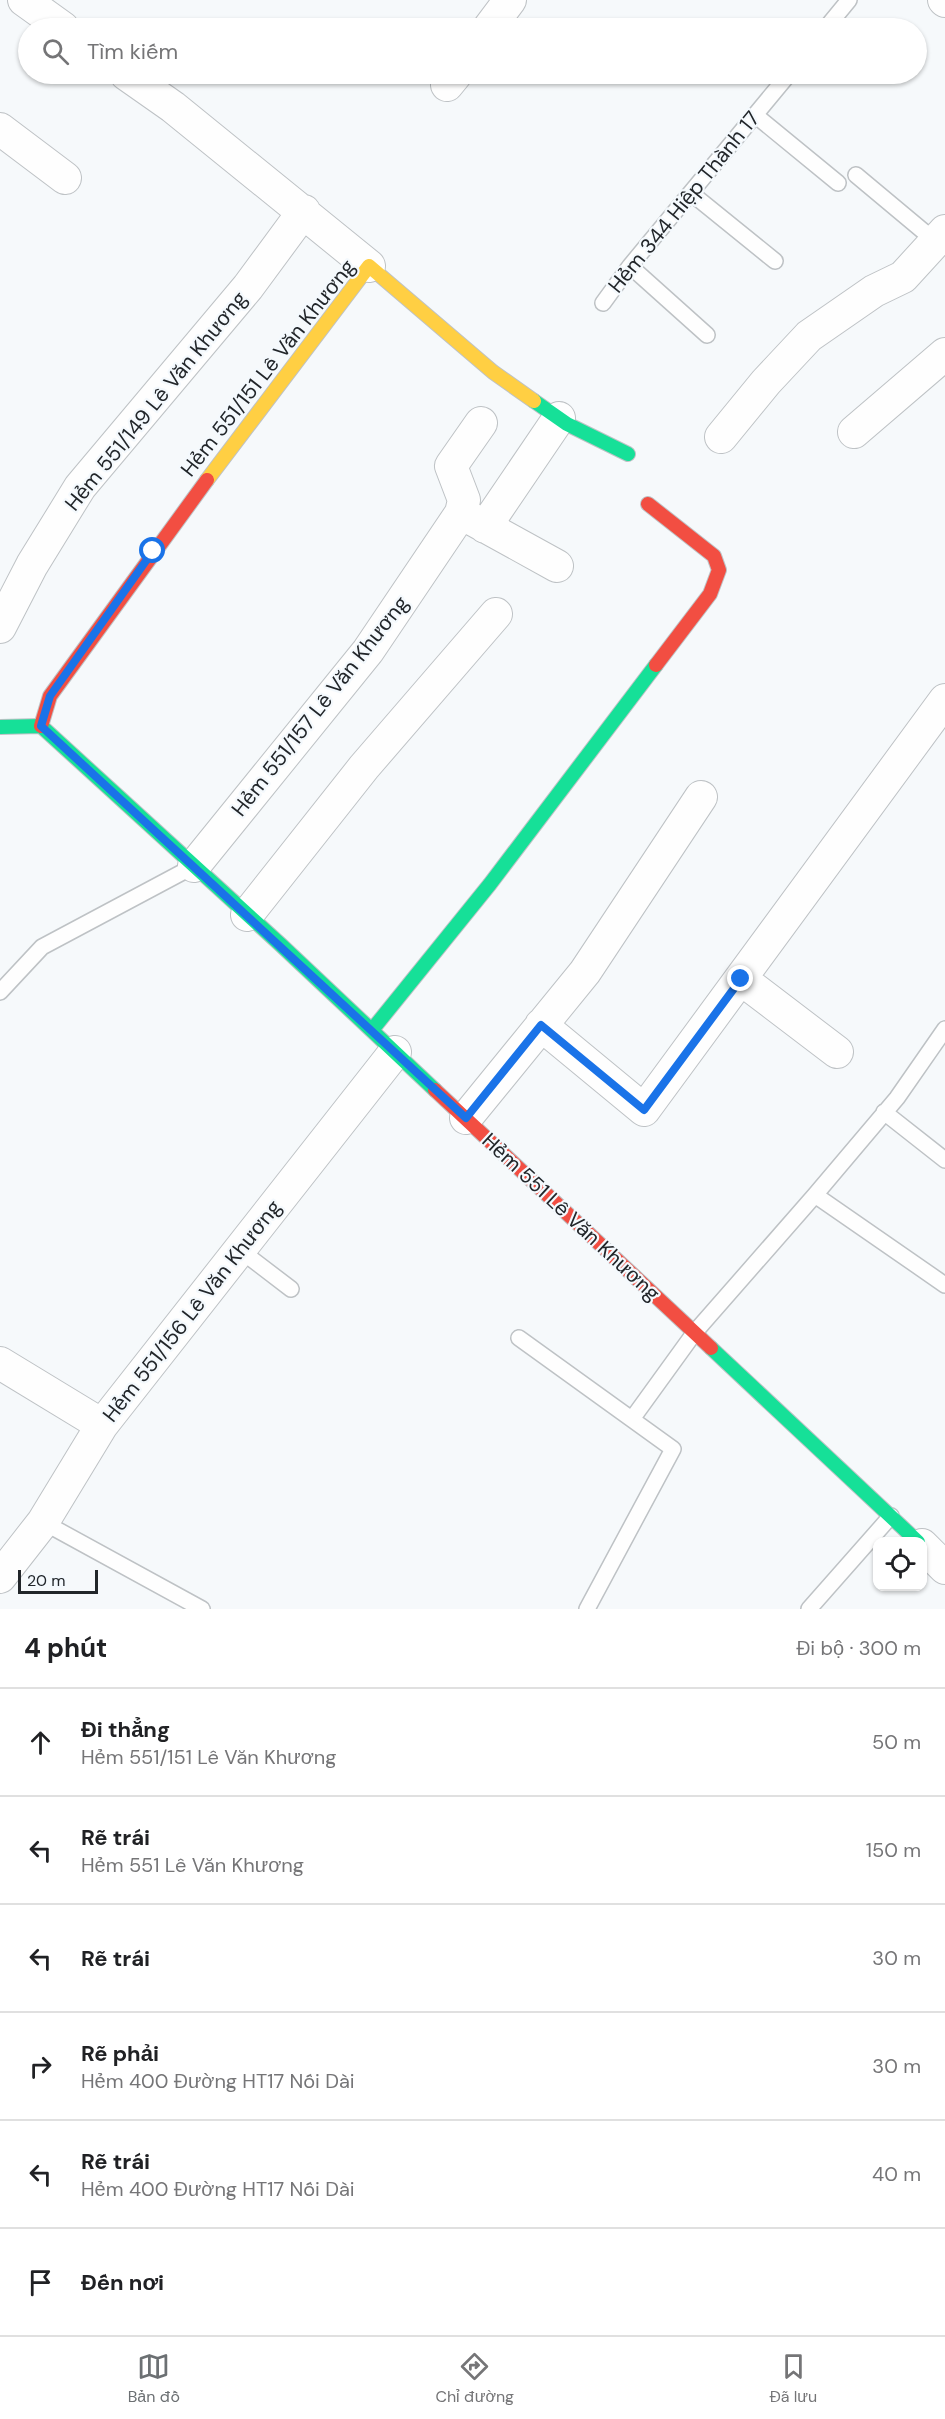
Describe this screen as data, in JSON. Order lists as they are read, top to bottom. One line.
{"streets":{"street":["Hẻm 551/151 Lê Văn Khương","Hẻm 551/149 Lê Văn Khương","Hẻm 551/157 Lê Văn Khương","Hẻm 551 Lê Văn Khương","Hẻm 551/156 Lê Văn Khương"],"lane":["Hẻm 344 Hiệp Thành 17"]},"crossings":[["Hẻm 551/151 Lê Văn Khương","Hẻm 551/157 Lê Văn Khương"],["Hẻm 551/151 Lê Văn Khương","Hẻm 551 Lê Văn Khương"],["Hẻm 551/157 Lê Văn Khương","Hẻm 551 Lê Văn Khương"],["Hẻm 551 Lê Văn Khương","Hẻm 551/156 Lê Văn Khương"]],"scale_bar":"20 m","page":{"search":"Tìm kiếm","scale":"20 m","heading":["4 phút","Đi bộ · 300 m"],"list":[["Đi thẳng","Hẻm 551/151 Lê Văn Khương","50 m"],["Rẽ trái","Hẻm 551 Lê Văn Khương","150 m"],["Rẽ trái","30 m"],["Rẽ phải","Hẻm 400 Đường HT17 Nối Dài","30 m"],["Rẽ trái","Hẻm 400 Đường HT17 Nối Dài","40 m"],"Đến nơi"],"nav":["Bản đồ","Chỉ đường","Đã lưu"]}}
